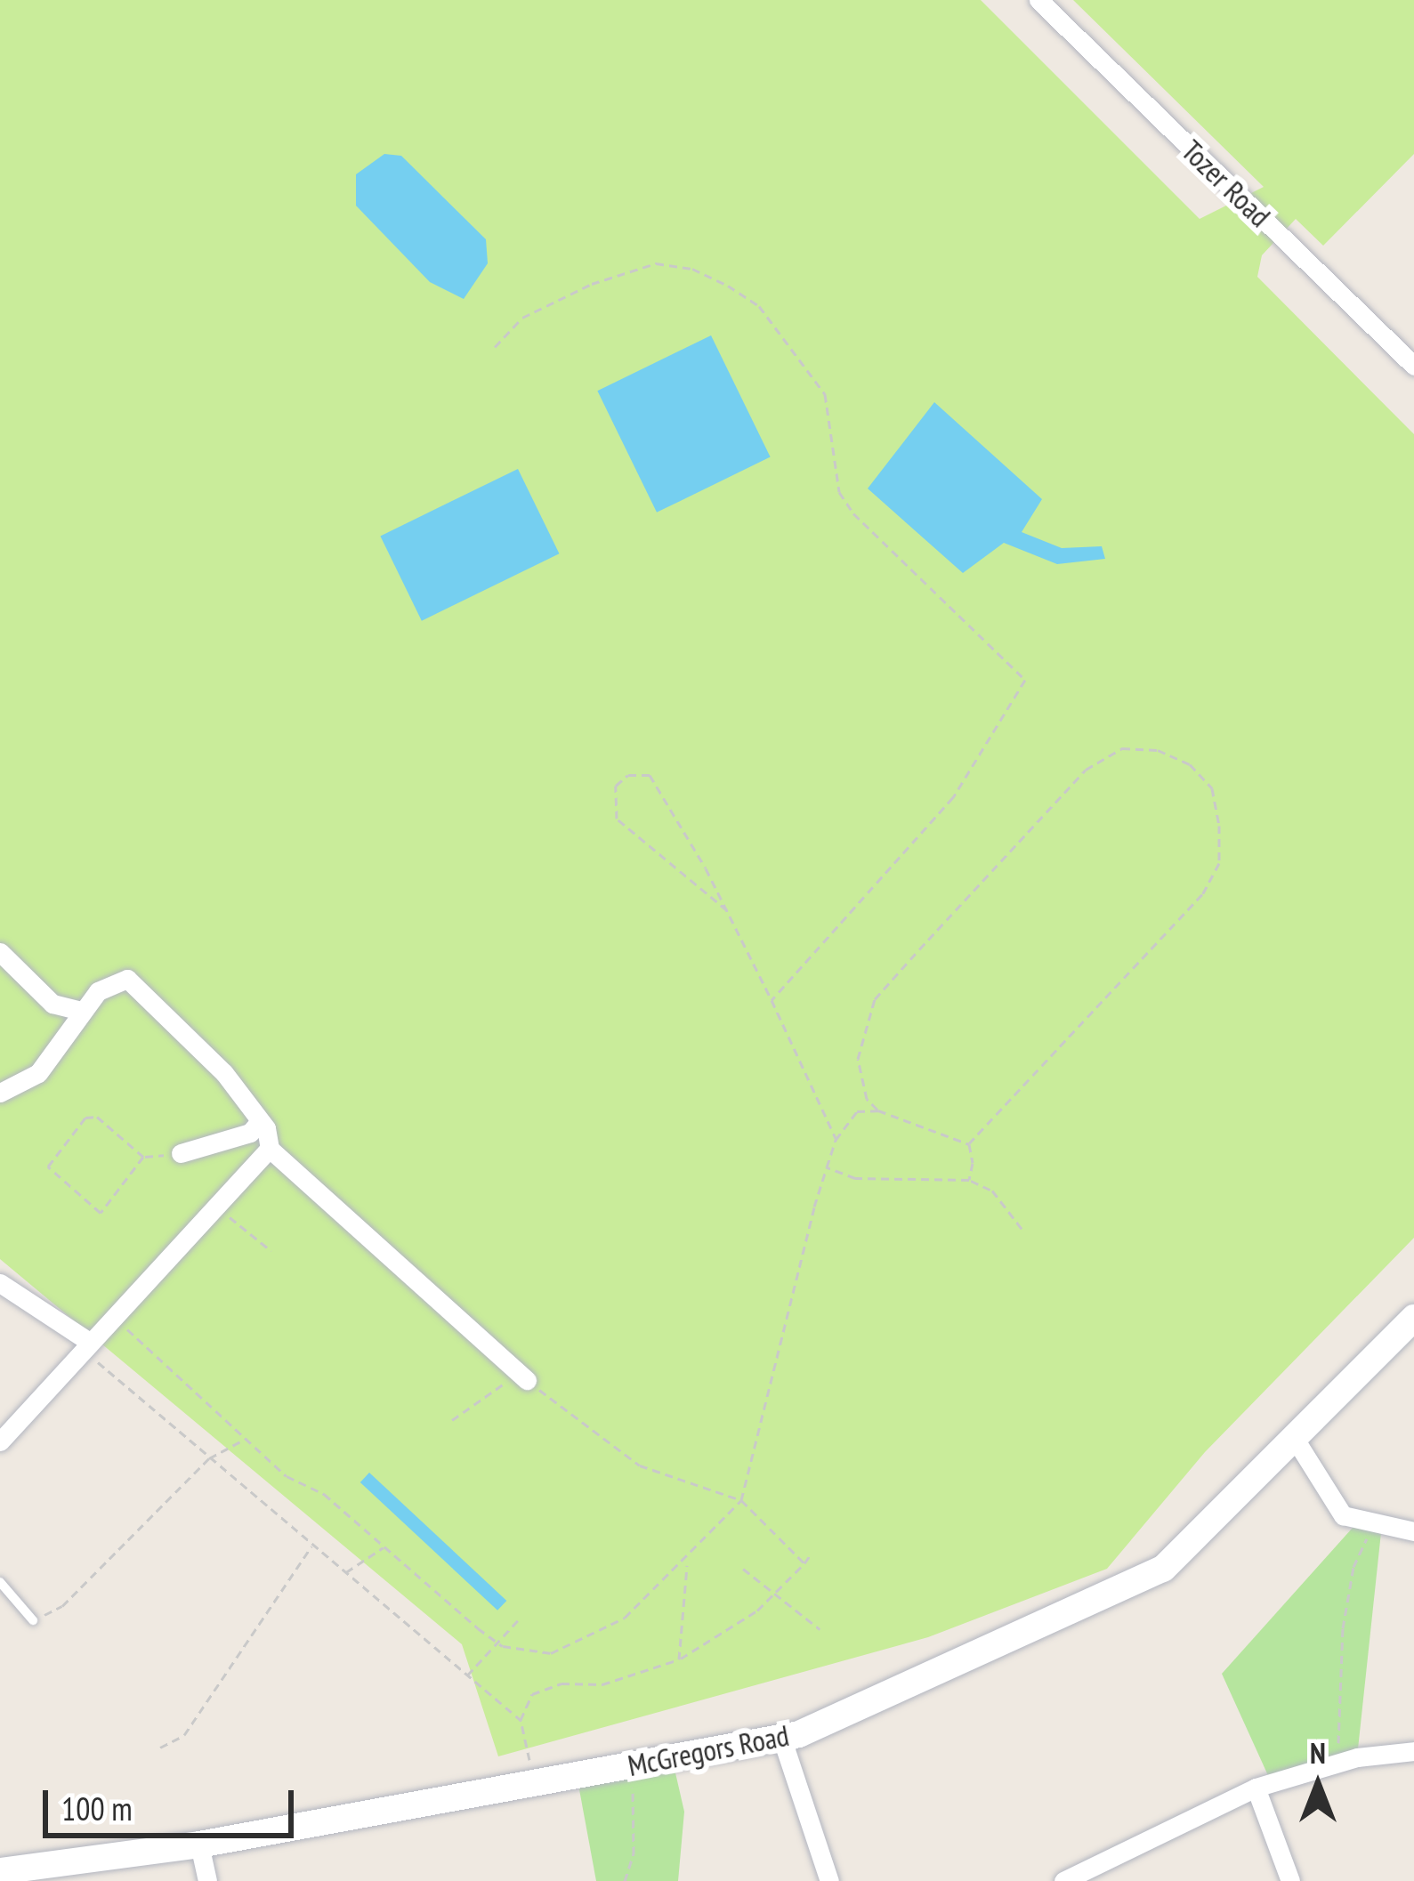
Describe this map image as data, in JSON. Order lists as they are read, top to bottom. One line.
{"streets":{"street":["Tozer Road","McGregors Road"]},"scale_bar":"100 m","north":"top"}
